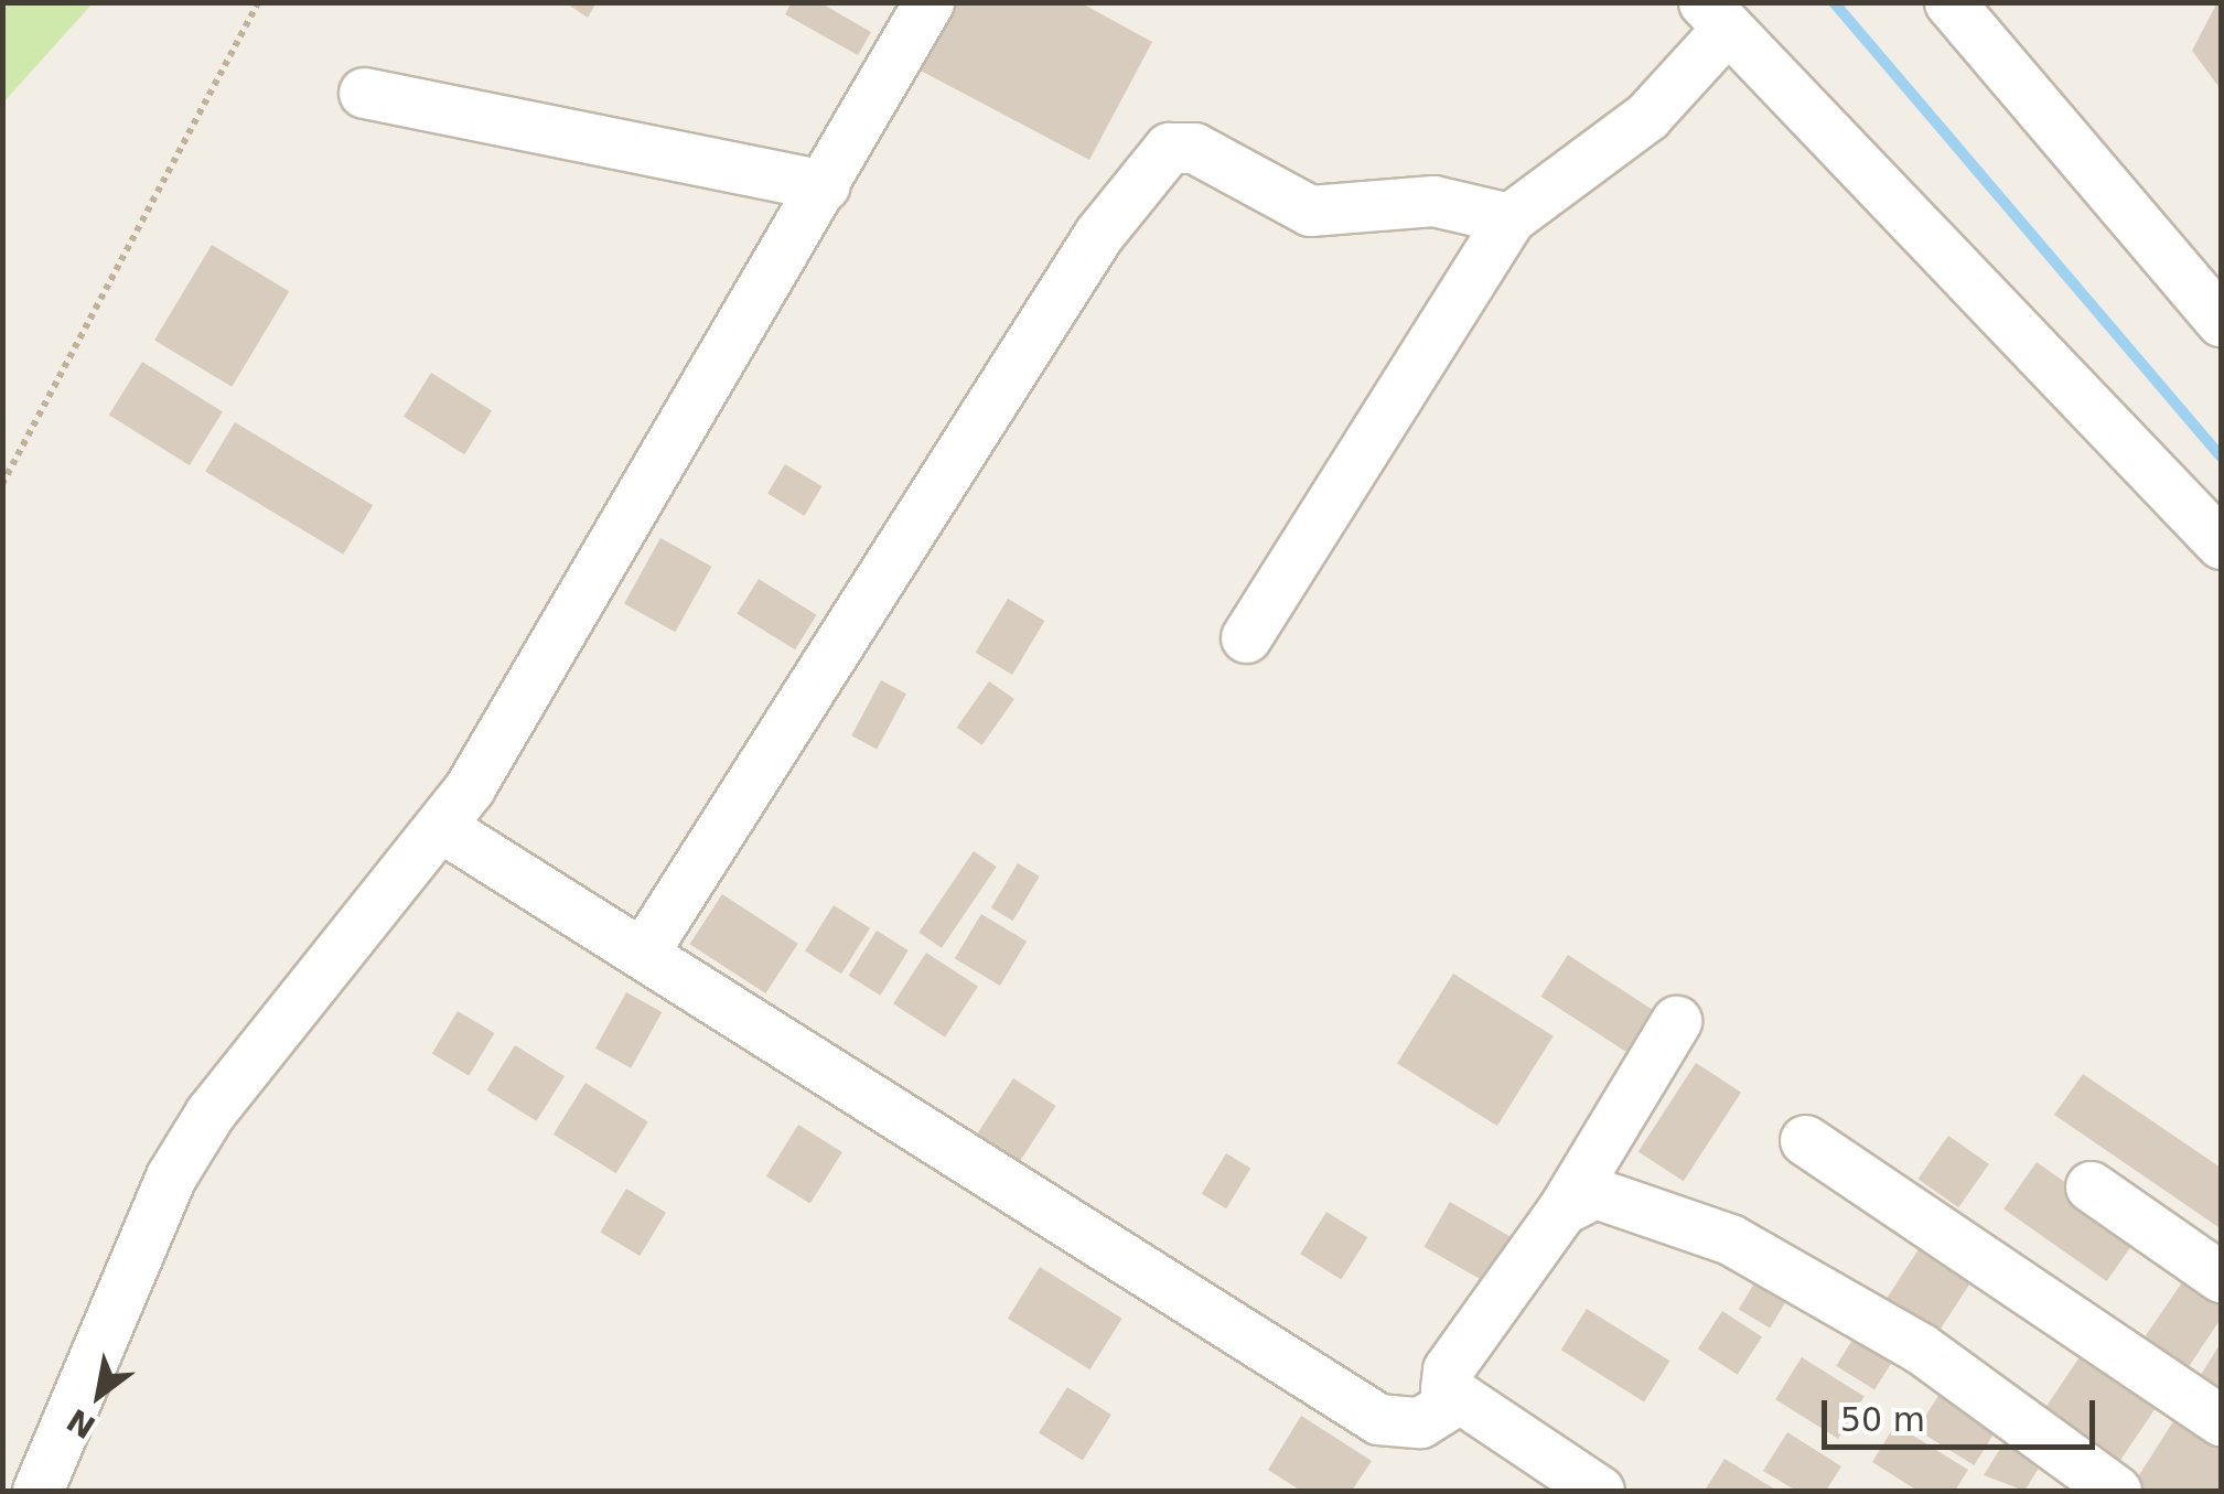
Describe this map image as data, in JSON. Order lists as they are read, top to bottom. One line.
{"scale_bar":"50 m","north":"bottom left"}
